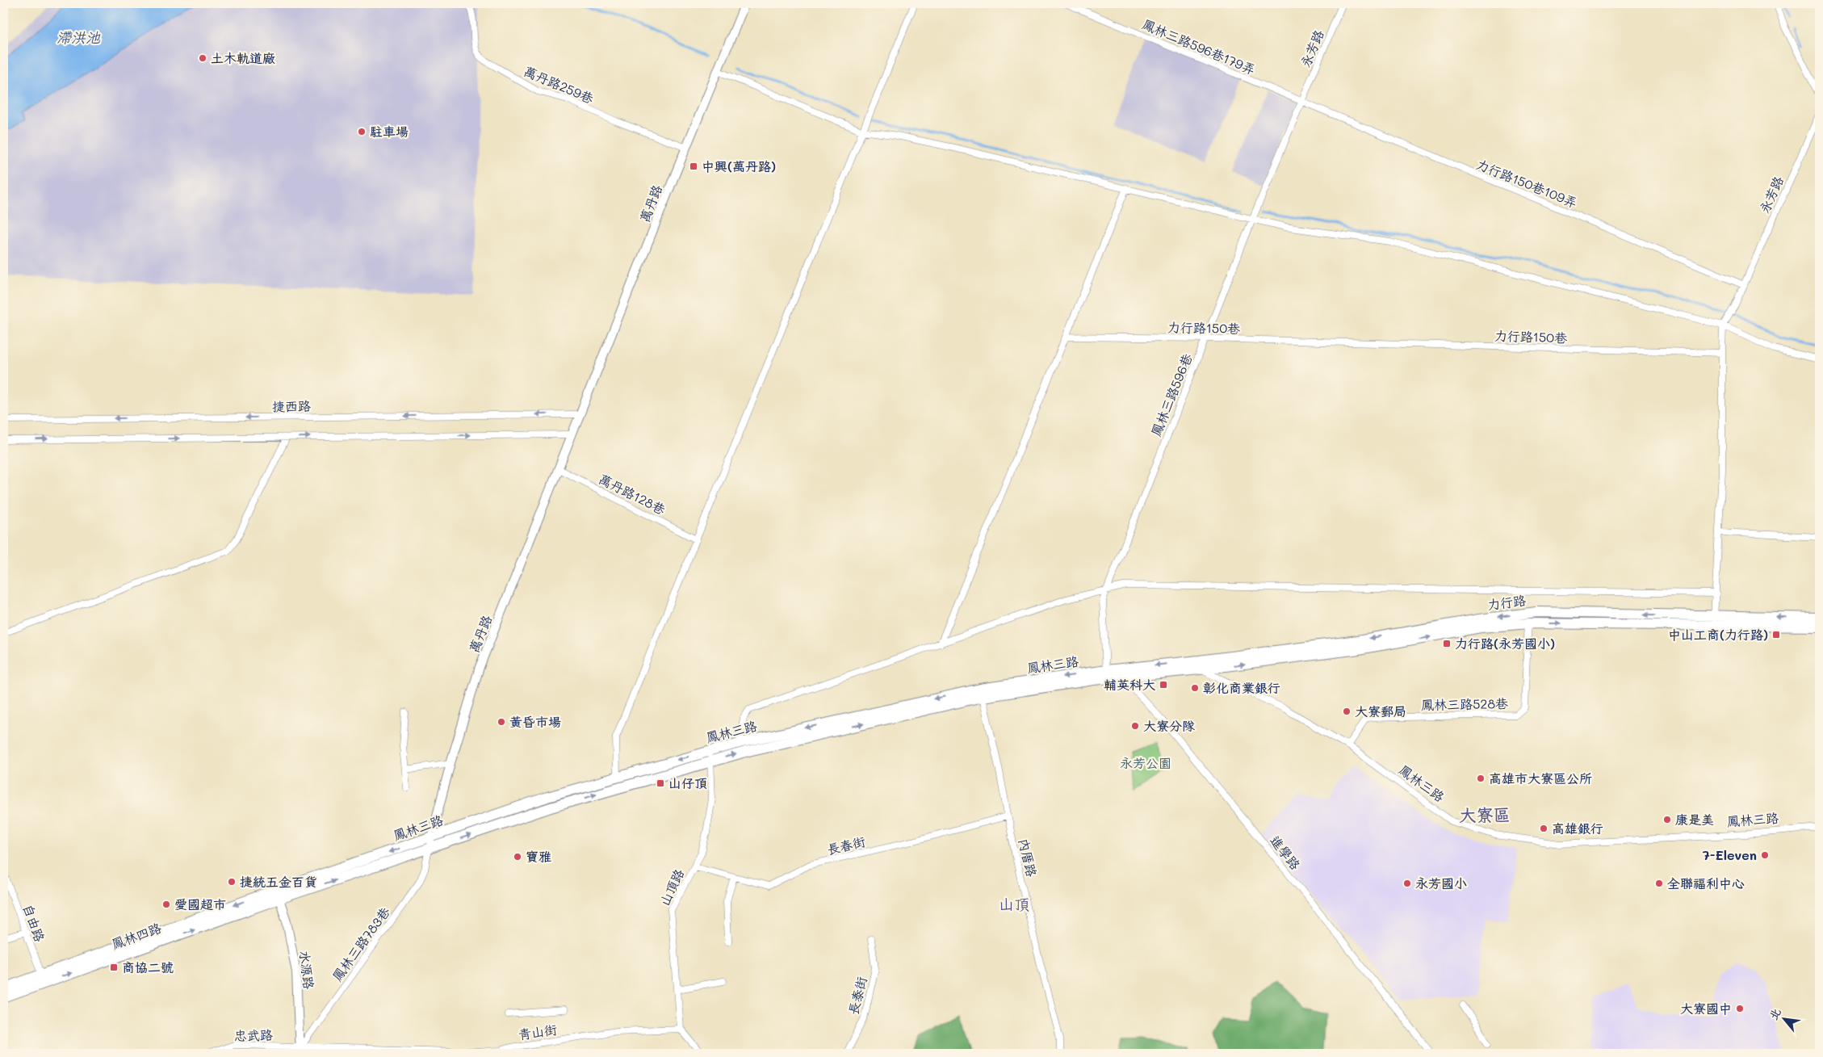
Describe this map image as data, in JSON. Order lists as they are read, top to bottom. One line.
{"streets":{"main road":["力行路","鳳林三路","鳳林四路"],"street":["鳳林三路596巷179弄","永芳路","萬丹路259巷","力行路150巷109弄","萬丹路","力行路150巷","鳳林三路596巷","捷西路","萬丹路128巷","鳳林三路528巷","長春街","進學路","內厝路","山頂路","自由路","鳳林三路783巷","水源路","長泰街","青山街","忠武路"]},"crossings":[["鳳林三路596巷179弄","永芳路"],["鳳林三路596巷179弄","力行路150巷109弄"],["鳳林三路596巷179弄","鳳林三路596巷"],["永芳路","力行路150巷109弄"],["永芳路","鳳林三路596巷"],["萬丹路259巷","萬丹路"],["力行路150巷109弄","鳳林三路596巷"],["萬丹路","捷西路"],["萬丹路","萬丹路128巷"],["萬丹路","鳳林三路"],["萬丹路","鳳林三路783巷"],["力行路150巷","鳳林三路596巷"],["鳳林三路596巷","鳳林三路"],["力行路","鳳林三路"],["力行路","鳳林三路528巷"],["鳳林三路","鳳林三路528巷"],["鳳林三路","進學路"],["鳳林三路","內厝路"],["鳳林三路","山頂路"],["鳳林三路","鳳林四路"],["鳳林三路","鳳林三路783巷"],["鳳林三路","水源路"],["長春街","內厝路"],["長春街","山頂路"],["山頂路","青山街"],["自由路","鳳林四路"],["鳳林四路","水源路"],["鳳林三路783巷","水源路"],["鳳林三路783巷","青山街"],["鳳林三路783巷","忠武路"],["水源路","青山街"],["水源路","忠武路"],["青山街","忠武路"]],"districts":["大寮區","山頂"],"water":["滯洪池"],"parks":["永芳公園"],"places":{"other":["土木軌道廠","駐車場","彰化商業銀行","大寮郵局","黃昏市場","大寮分隊","高雄市大寮區公所","康是美","高雄銀行","7-Eleven","寶雅","捷統五金百貨","永芳國小","全聯福利中心","愛國超市","大寮國中"],"transit":["中興(萬丹路)","中山工商(力行路)","力行路(永芳國小)","輔英科大","山仔頂","商協二號"]},"north":"top left"}
